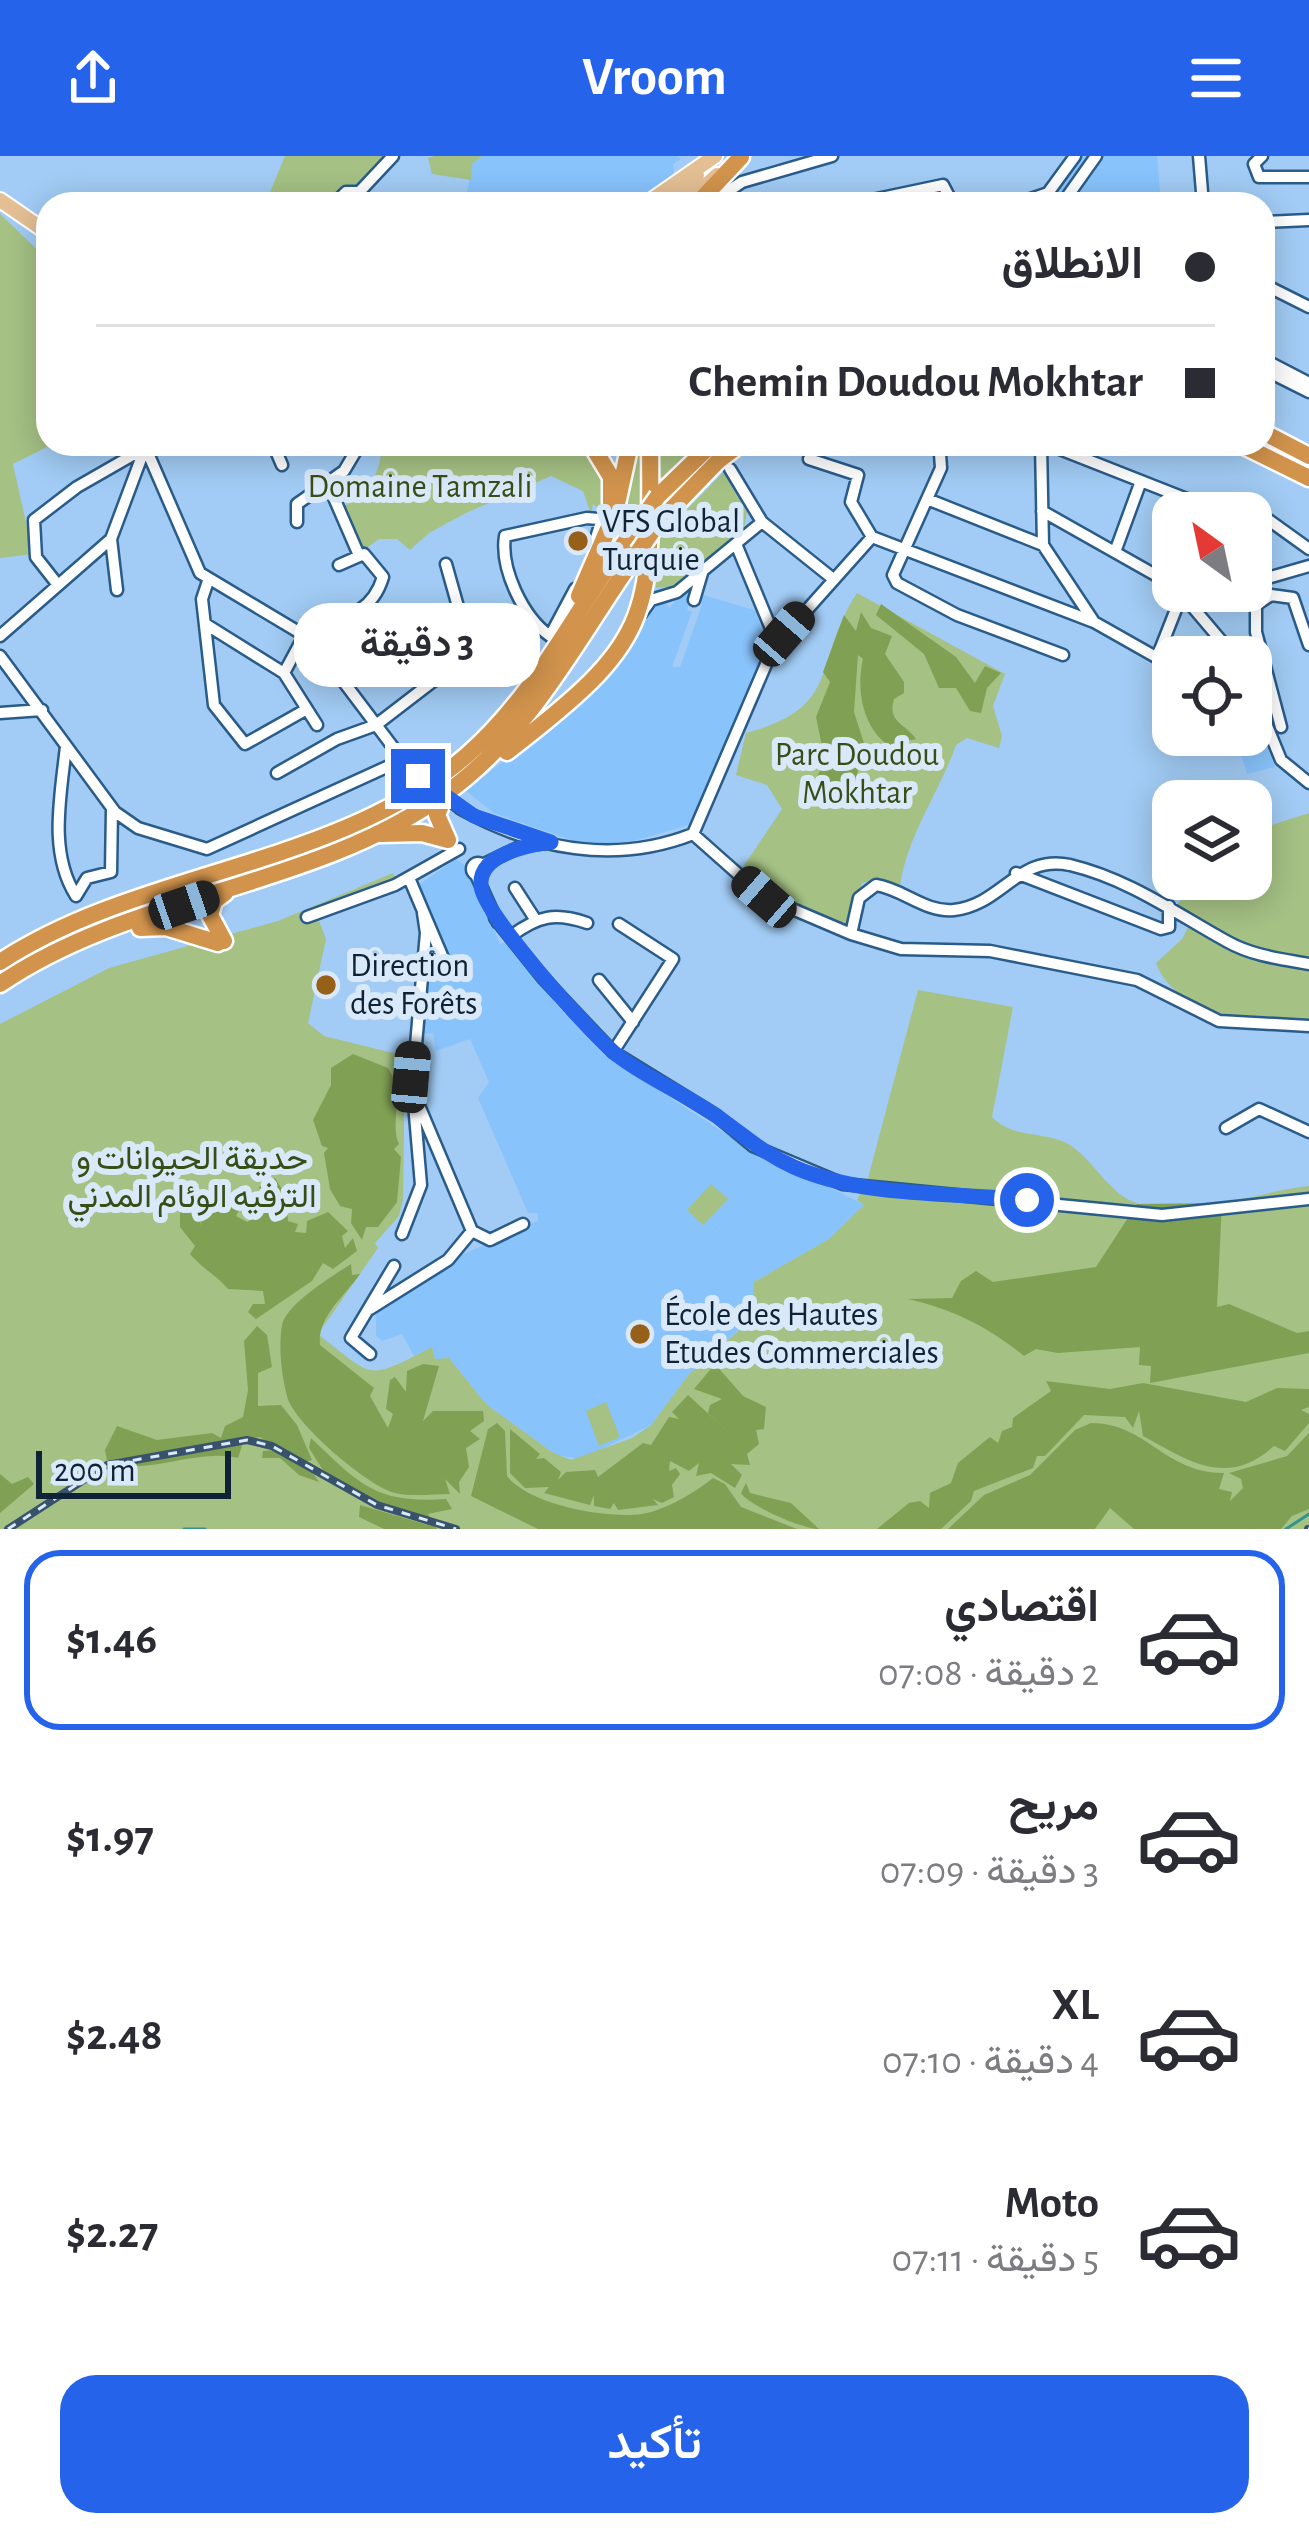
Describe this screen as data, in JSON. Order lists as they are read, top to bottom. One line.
{"parks":["Domaine Tamzali","Parc Doudou Mokhtar","حديقة الحيوانات و الترفيه الوئام المدني"],"places":["VFS Global Turquie","Direction des Forêts","École des Hautes Etudes Commerciales"],"scale_bar":"200 m","north":"top left","page":{"header":"Vroom","banner":["الانطلاق","Chemin Doudou Mokhtar"],"bubble":"3 دقيقة","scale":"200 m","list":[{"name":"اقتصادي","note":"2 دقيقة · 07:08","value":"$1.46"},{"name":"مريح","note":"3 دقيقة · 07:09","value":"$1.97"},{"name":"XL","note":"4 دقيقة · 07:10","value":"$2.48"},{"name":"Moto","note":"5 دقيقة · 07:11","value":"$2.27"}],"buttons":"تأكيد"}}
